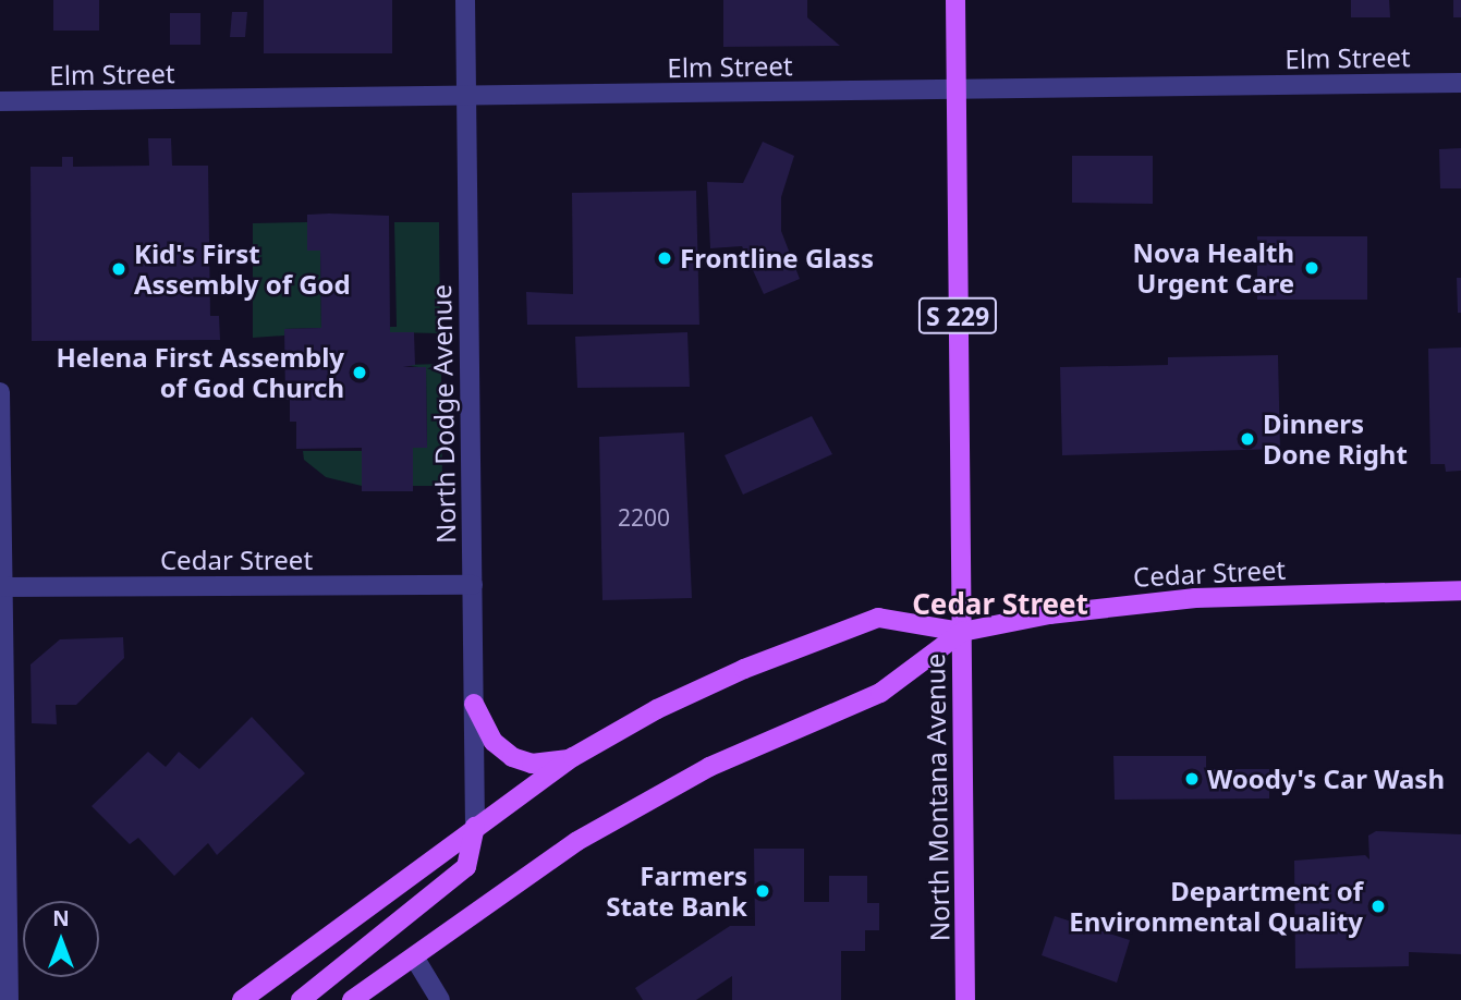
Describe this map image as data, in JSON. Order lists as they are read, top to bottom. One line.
{"streets":{"main road":["S 229","Cedar Street","North Montana Avenue"],"street":["Elm Street","North Dodge Avenue"]},"crossings":[["Elm Street","North Dodge Avenue"],["Elm Street","North Montana Avenue"],["North Dodge Avenue","Cedar Street"],["Cedar Street","North Montana Avenue"]],"districts":["Cedar Street"],"places":["Frontline Glass","Nova Health Urgent Care","Kid's First Assembly of God","Helena First Assembly of God Church","Dinners Done Right","Woody's Car Wash","Farmers State Bank","Department of Environmental Quality"],"house_numbers":["2200"],"north":"top"}
